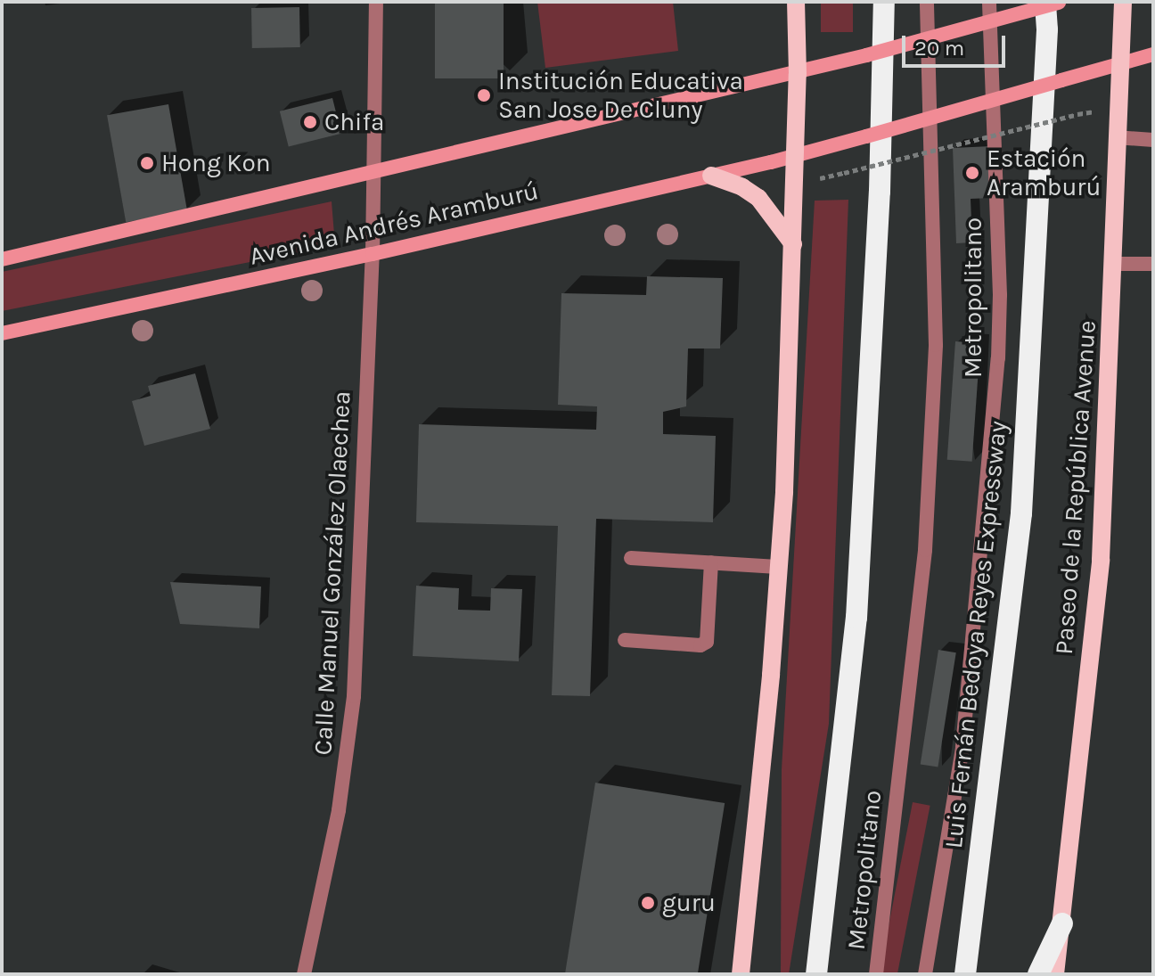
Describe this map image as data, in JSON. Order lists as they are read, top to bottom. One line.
{"streets":{"highway":["Luis Fernán Bedoya Reyes Expressway"],"main road":["Avenida Andrés Aramburú","Paseo de la República Avenue"],"street":["Metropolitano","Calle Manuel González Olaechea"]},"crossings":[["Avenida Andrés Aramburú","Paseo de la República Avenue"],["Avenida Andrés Aramburú","Calle Manuel González Olaechea"]],"places":["Institución Educativa San Jose De Cluny","Chifa","Hong Kon","Estación Aramburú","guru"],"scale_bar":"20 m"}
